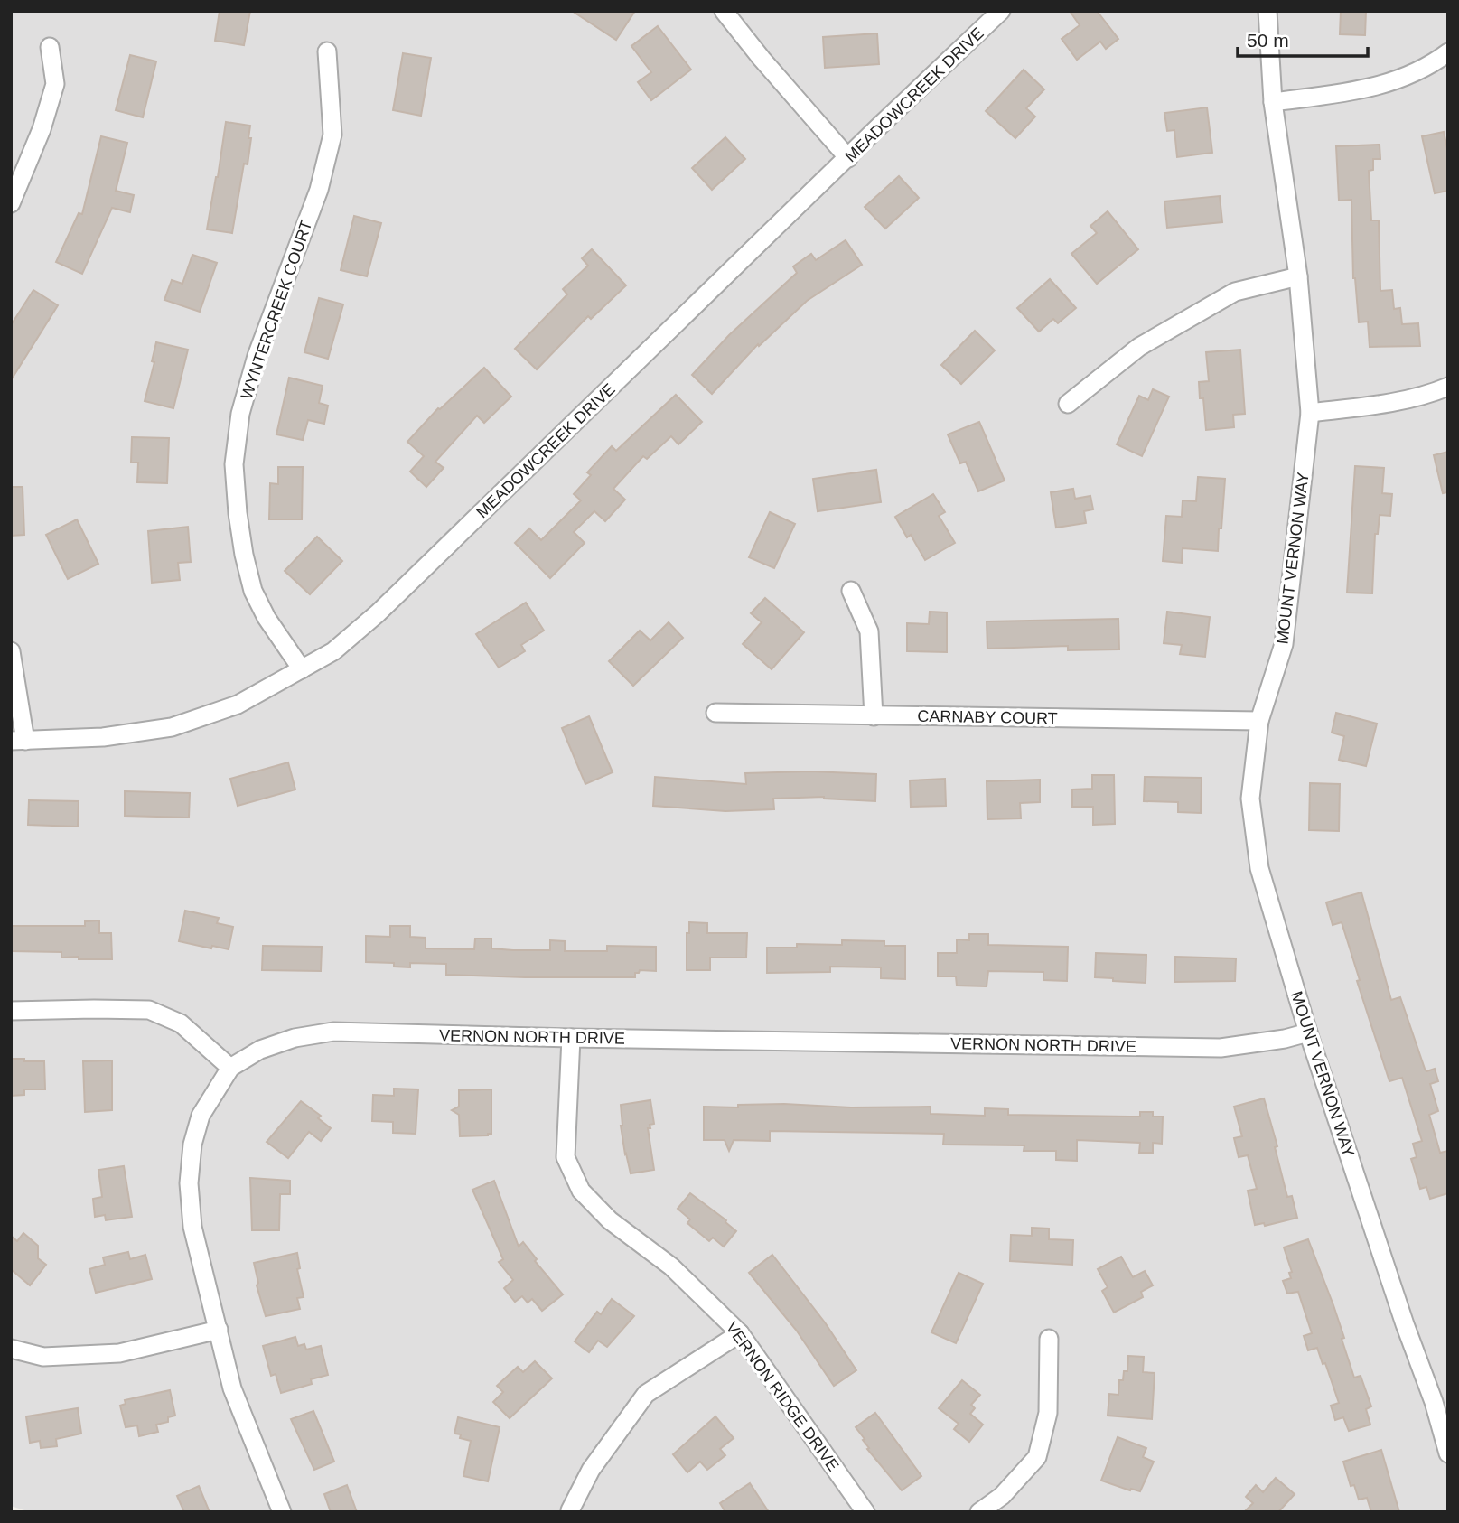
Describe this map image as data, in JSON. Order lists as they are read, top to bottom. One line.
{"streets":{"street":["MEADOWCREEK DRIVE","WYNTERCREEK COURT","MOUNT VERNON WAY","CARNABY COURT","VERNON NORTH DRIVE","VERNON RIDGE DRIVE"]},"crossings":[["MEADOWCREEK DRIVE","WYNTERCREEK COURT"],["MOUNT VERNON WAY","CARNABY COURT"],["MOUNT VERNON WAY","VERNON NORTH DRIVE"],["VERNON NORTH DRIVE","VERNON RIDGE DRIVE"]],"scale_bar":"50 m"}
